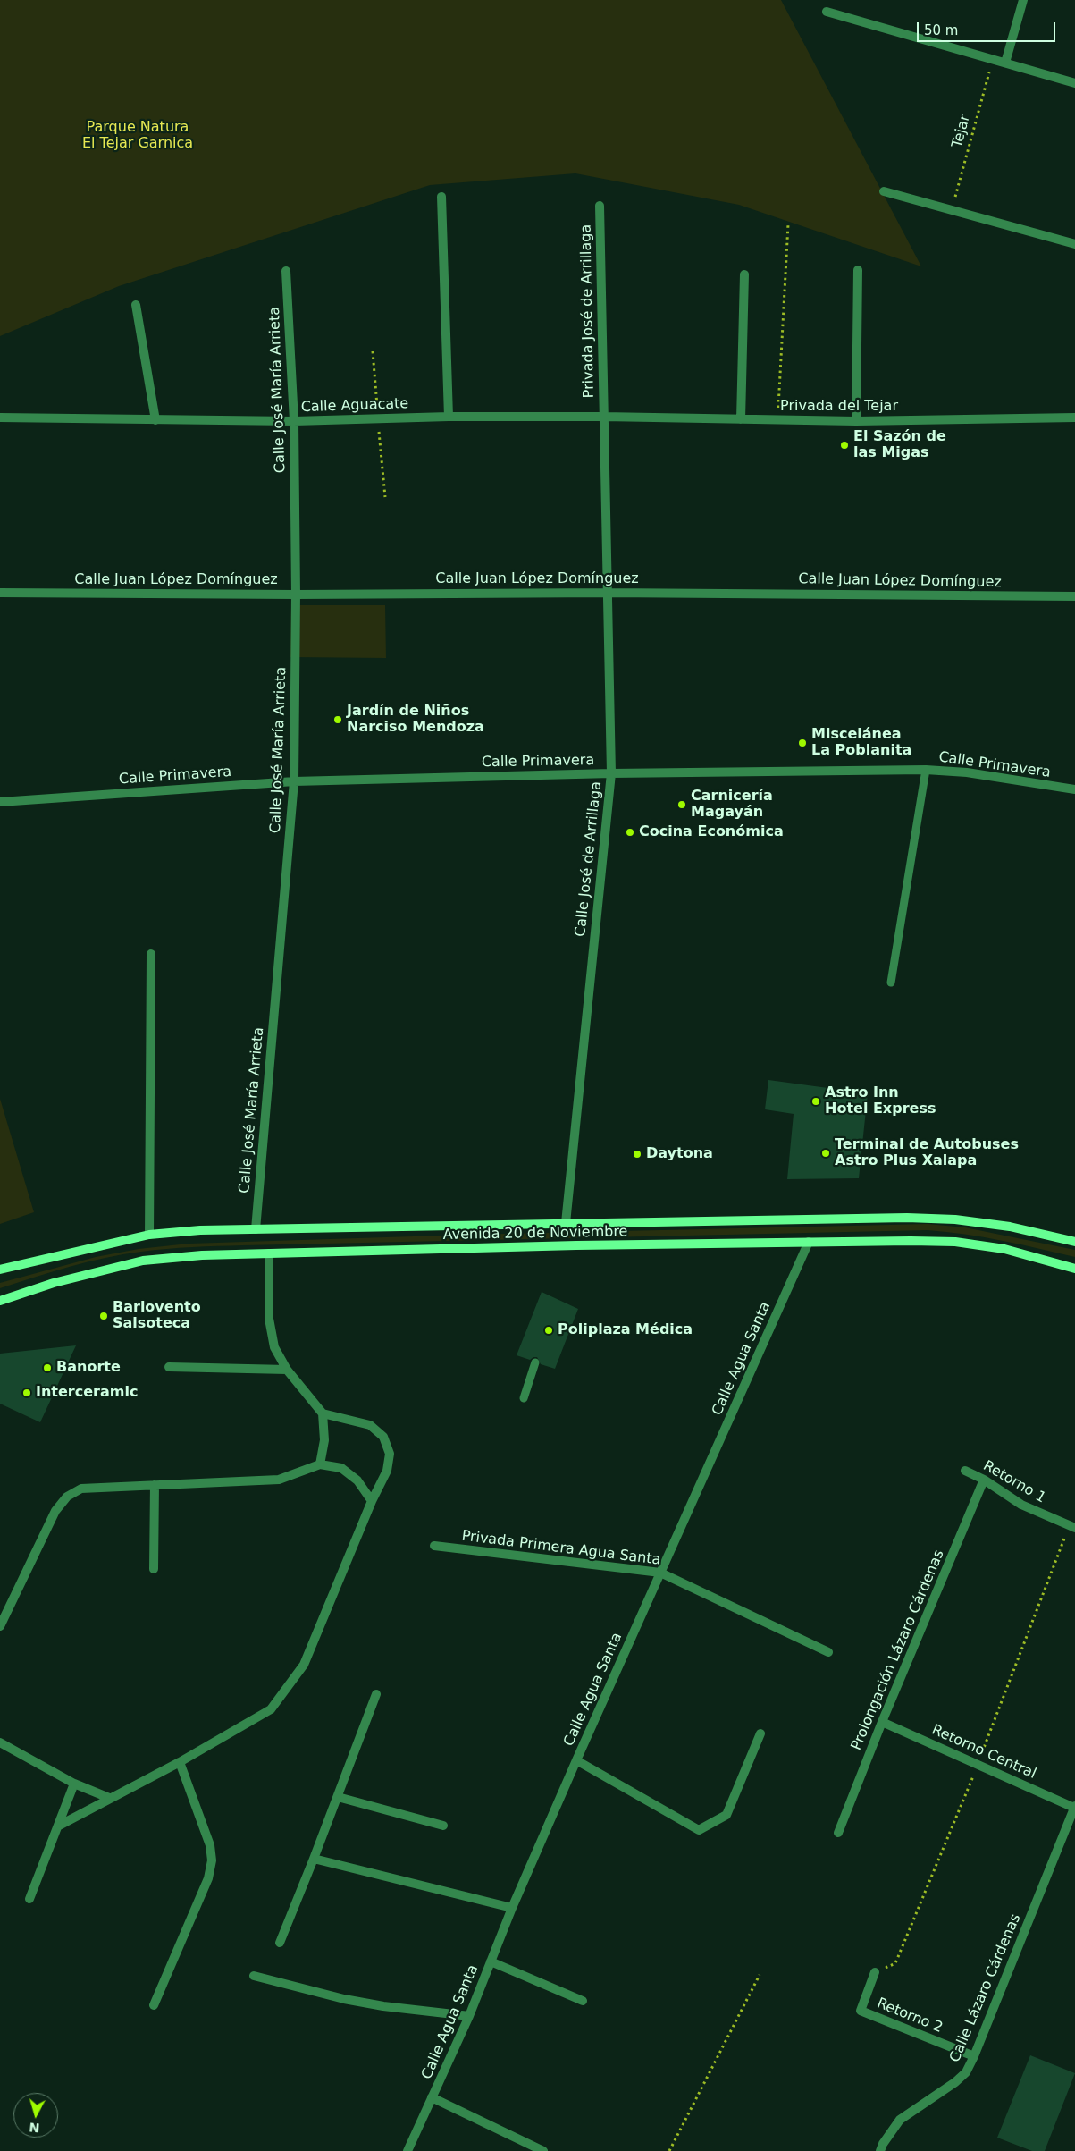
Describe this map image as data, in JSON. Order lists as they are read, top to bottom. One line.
{"streets":{"main road":["Avenida 20 de Noviembre"],"street":["Privada José de Arrillaga","Calle José María Arrieta","Calle Aguacate","Privada del Tejar","Calle Juan López Domínguez","Calle Primavera","Calle José de Arrillaga","Calle Agua Santa","Retorno 1","Privada Primera Agua Santa","Prolongación Lázaro Cárdenas","Retorno Central","Calle Lázaro Cárdenas","Retorno 2"],"path":["Tejar"]},"crossings":[["Privada José de Arrillaga","Calle Aguacate"],["Privada José de Arrillaga","Privada del Tejar"],["Privada José de Arrillaga","Calle José de Arrillaga"],["Calle José María Arrieta","Calle Aguacate"],["Calle José María Arrieta","Calle Juan López Domínguez"],["Calle José María Arrieta","Calle Primavera"],["Calle José María Arrieta","Avenida 20 de Noviembre"],["Calle Aguacate","Privada del Tejar"],["Calle Aguacate","Calle José de Arrillaga"],["Privada del Tejar","Calle José de Arrillaga"],["Calle Juan López Domínguez","Calle José de Arrillaga"],["Calle Primavera","Calle José de Arrillaga"],["Calle José de Arrillaga","Avenida 20 de Noviembre"],["Avenida 20 de Noviembre","Calle Agua Santa"],["Calle Agua Santa","Privada Primera Agua Santa"],["Retorno 1","Prolongación Lázaro Cárdenas"],["Prolongación Lázaro Cárdenas","Retorno Central"],["Retorno Central","Calle Lázaro Cárdenas"],["Calle Lázaro Cárdenas","Retorno 2"]],"parks":["Parque Natura El Tejar Garnica"],"places":["El Sazón de las Migas","Jardín de Niños Narciso Mendoza","Miscelánea La Poblanita","Carnicería Magayán","Cocina Económica","Astro Inn Hotel Express","Terminal de Autobuses Astro Plus Xalapa","Daytona","Barlovento Salsoteca","Poliplaza Médica","Banorte","Interceramic"],"scale_bar":"50 m","north":"bottom"}
